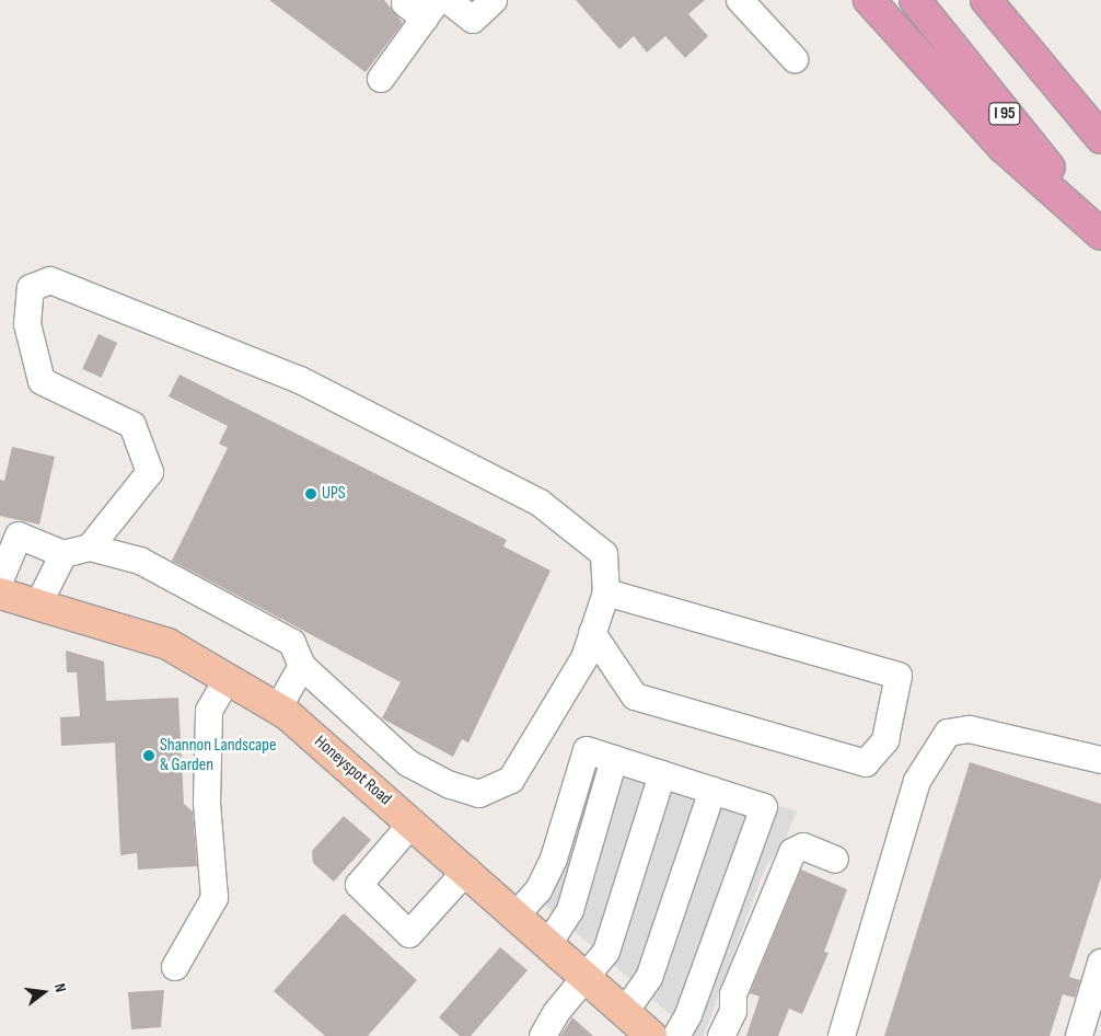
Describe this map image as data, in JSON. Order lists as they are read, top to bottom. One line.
{"streets":{"highway":["I 95"],"main road":["Honeyspot Road"]},"places":["UPS","Shannon Landscape & Garden"],"north":"right"}
